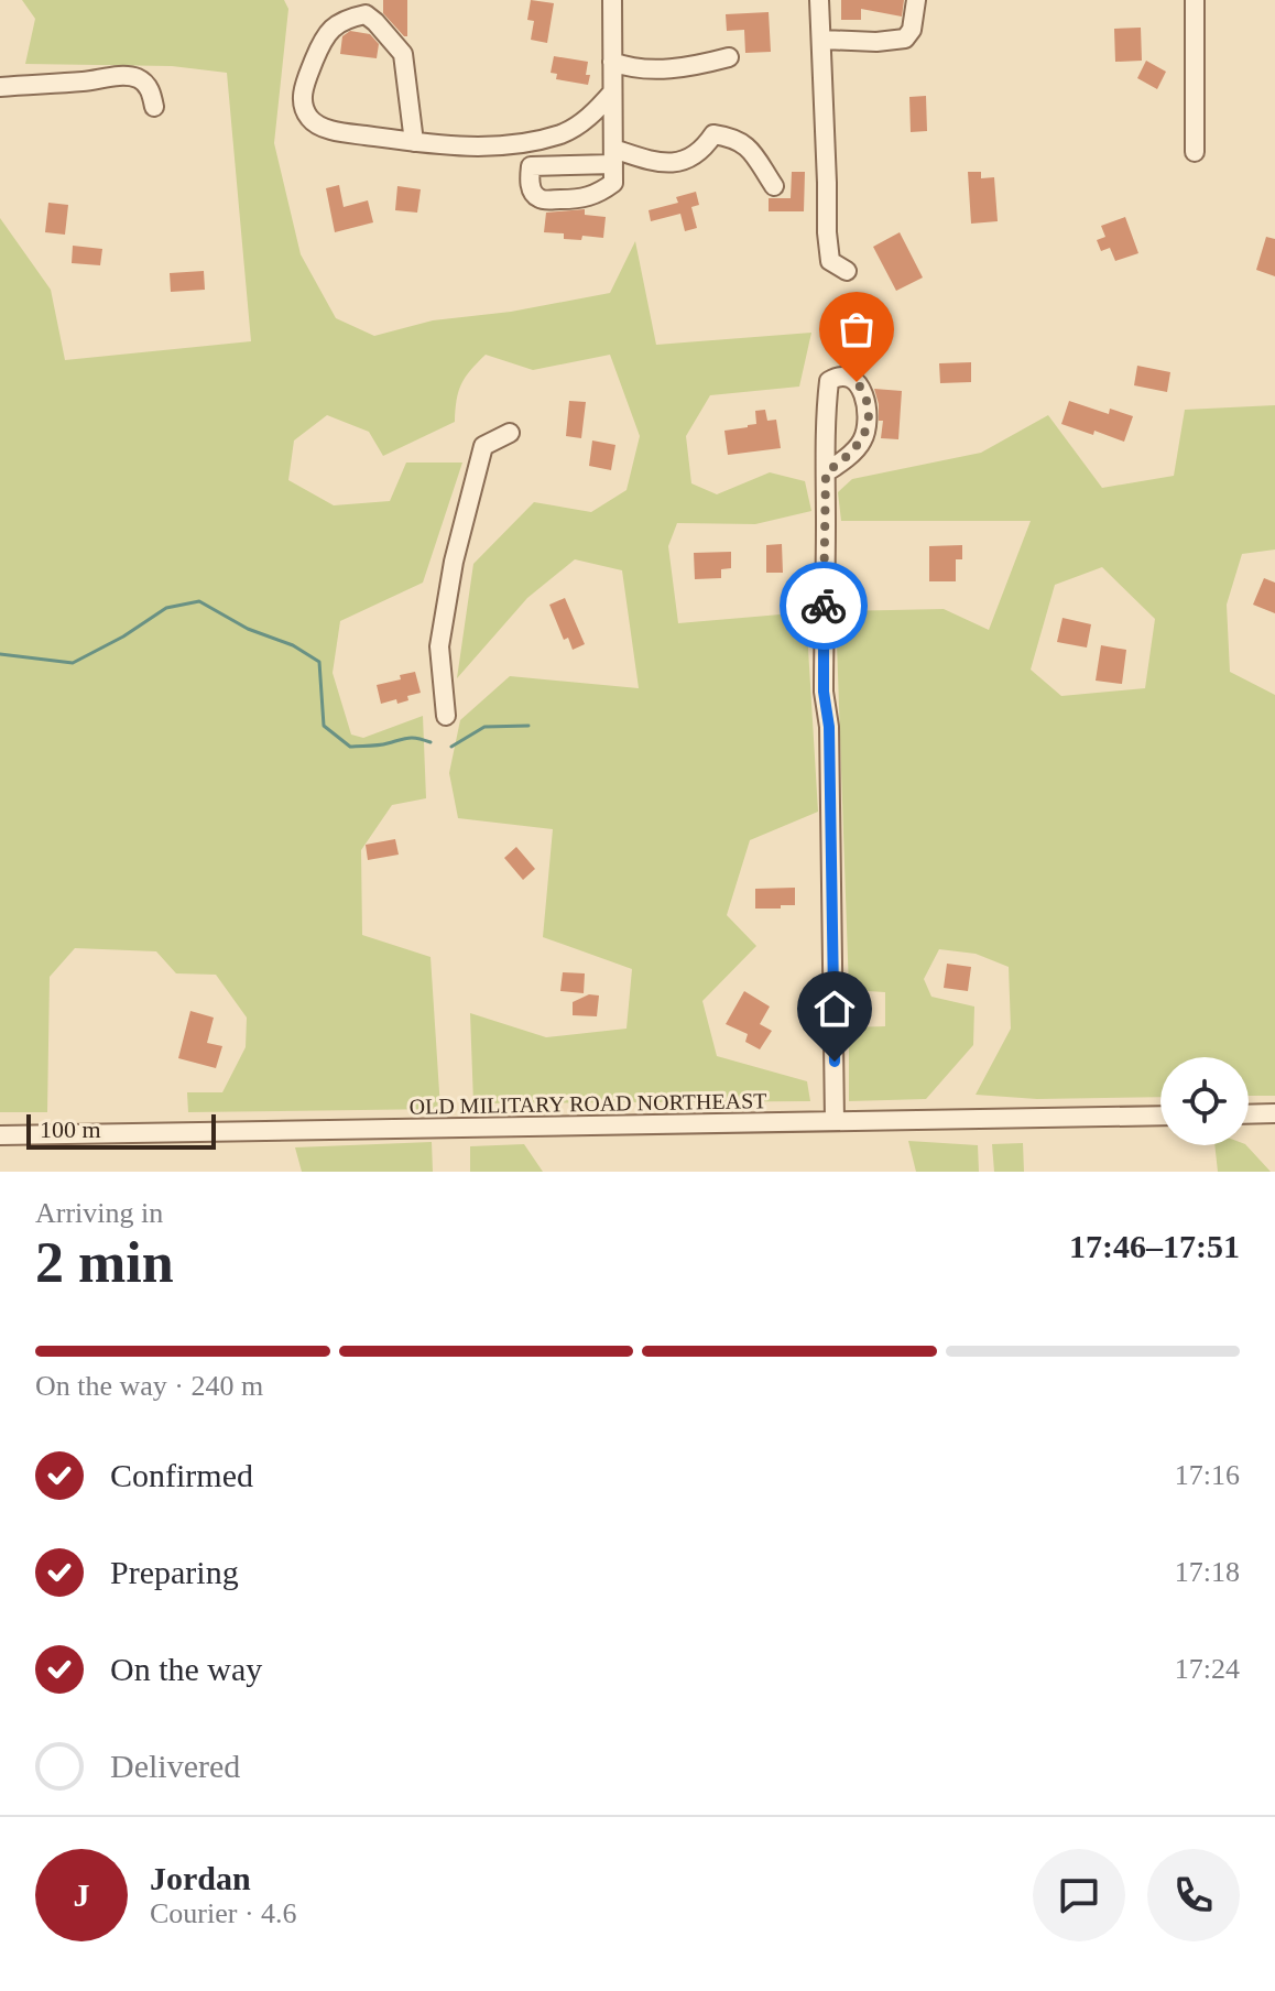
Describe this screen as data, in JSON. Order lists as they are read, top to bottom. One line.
{"streets":{"street":["OLD MILITARY ROAD NORTHEAST"]},"scale_bar":"100 m","page":{"scale":"100 m","heading":["2 min","Arriving in","17:46–17:51"],"panel":["Jordan","Courier · 4.6"],"bar":"On the way · 240 m","list":[["Confirmed","17:16"],["Preparing","17:18"],["On the way","17:24"],"Delivered"],"round":"J"}}
